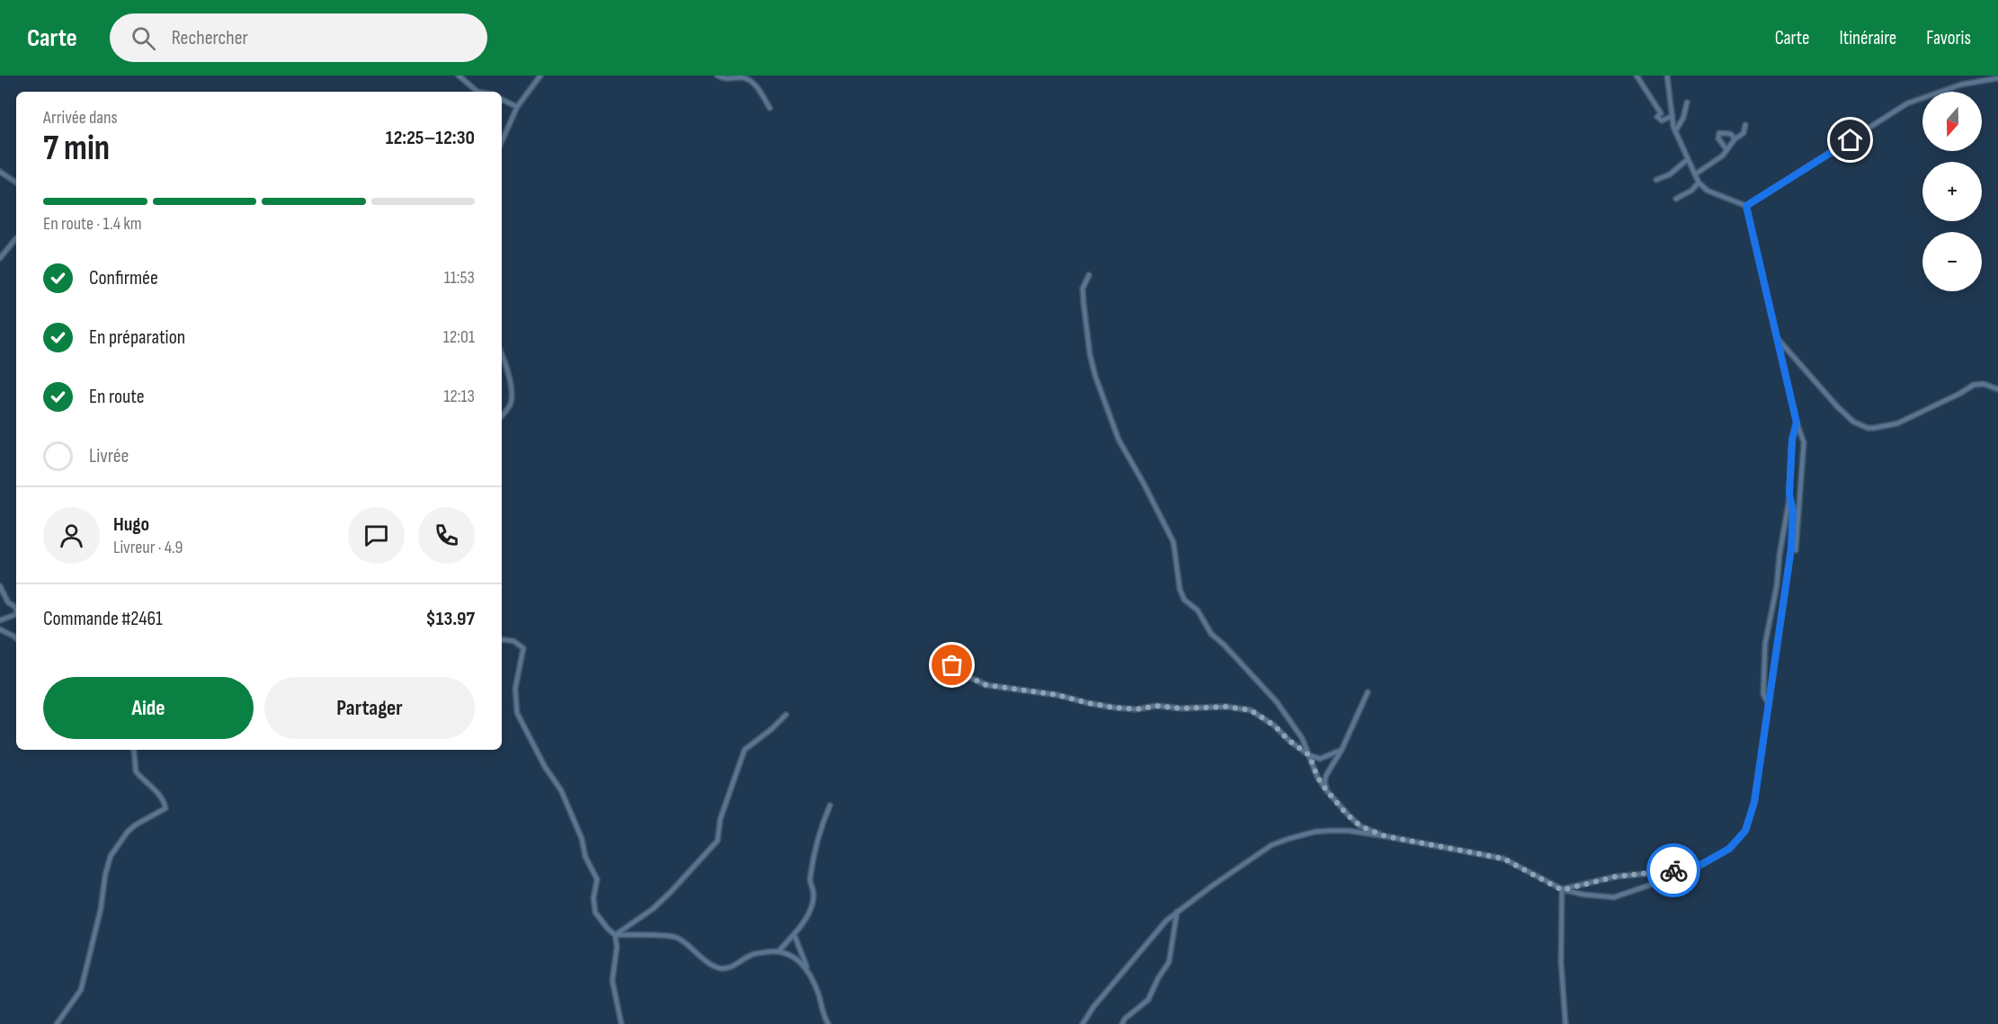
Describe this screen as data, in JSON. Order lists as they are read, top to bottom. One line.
{"north":"bottom","page":{"header":"Carte","search":"Rechercher","nav":["Carte","Itinéraire","Favoris"],"map_buttons":["+","−"],"heading":["7 min","Arrivée dans","12:25–12:30"],"panel":["Hugo","Livreur · 4.9","Commande #2461","$13.97"],"bar":"En route · 1.4 km","list":[["Confirmée","11:53"],["En préparation","12:01"],["En route","12:13"],"Livrée"],"buttons":["Aide","Partager"]}}
